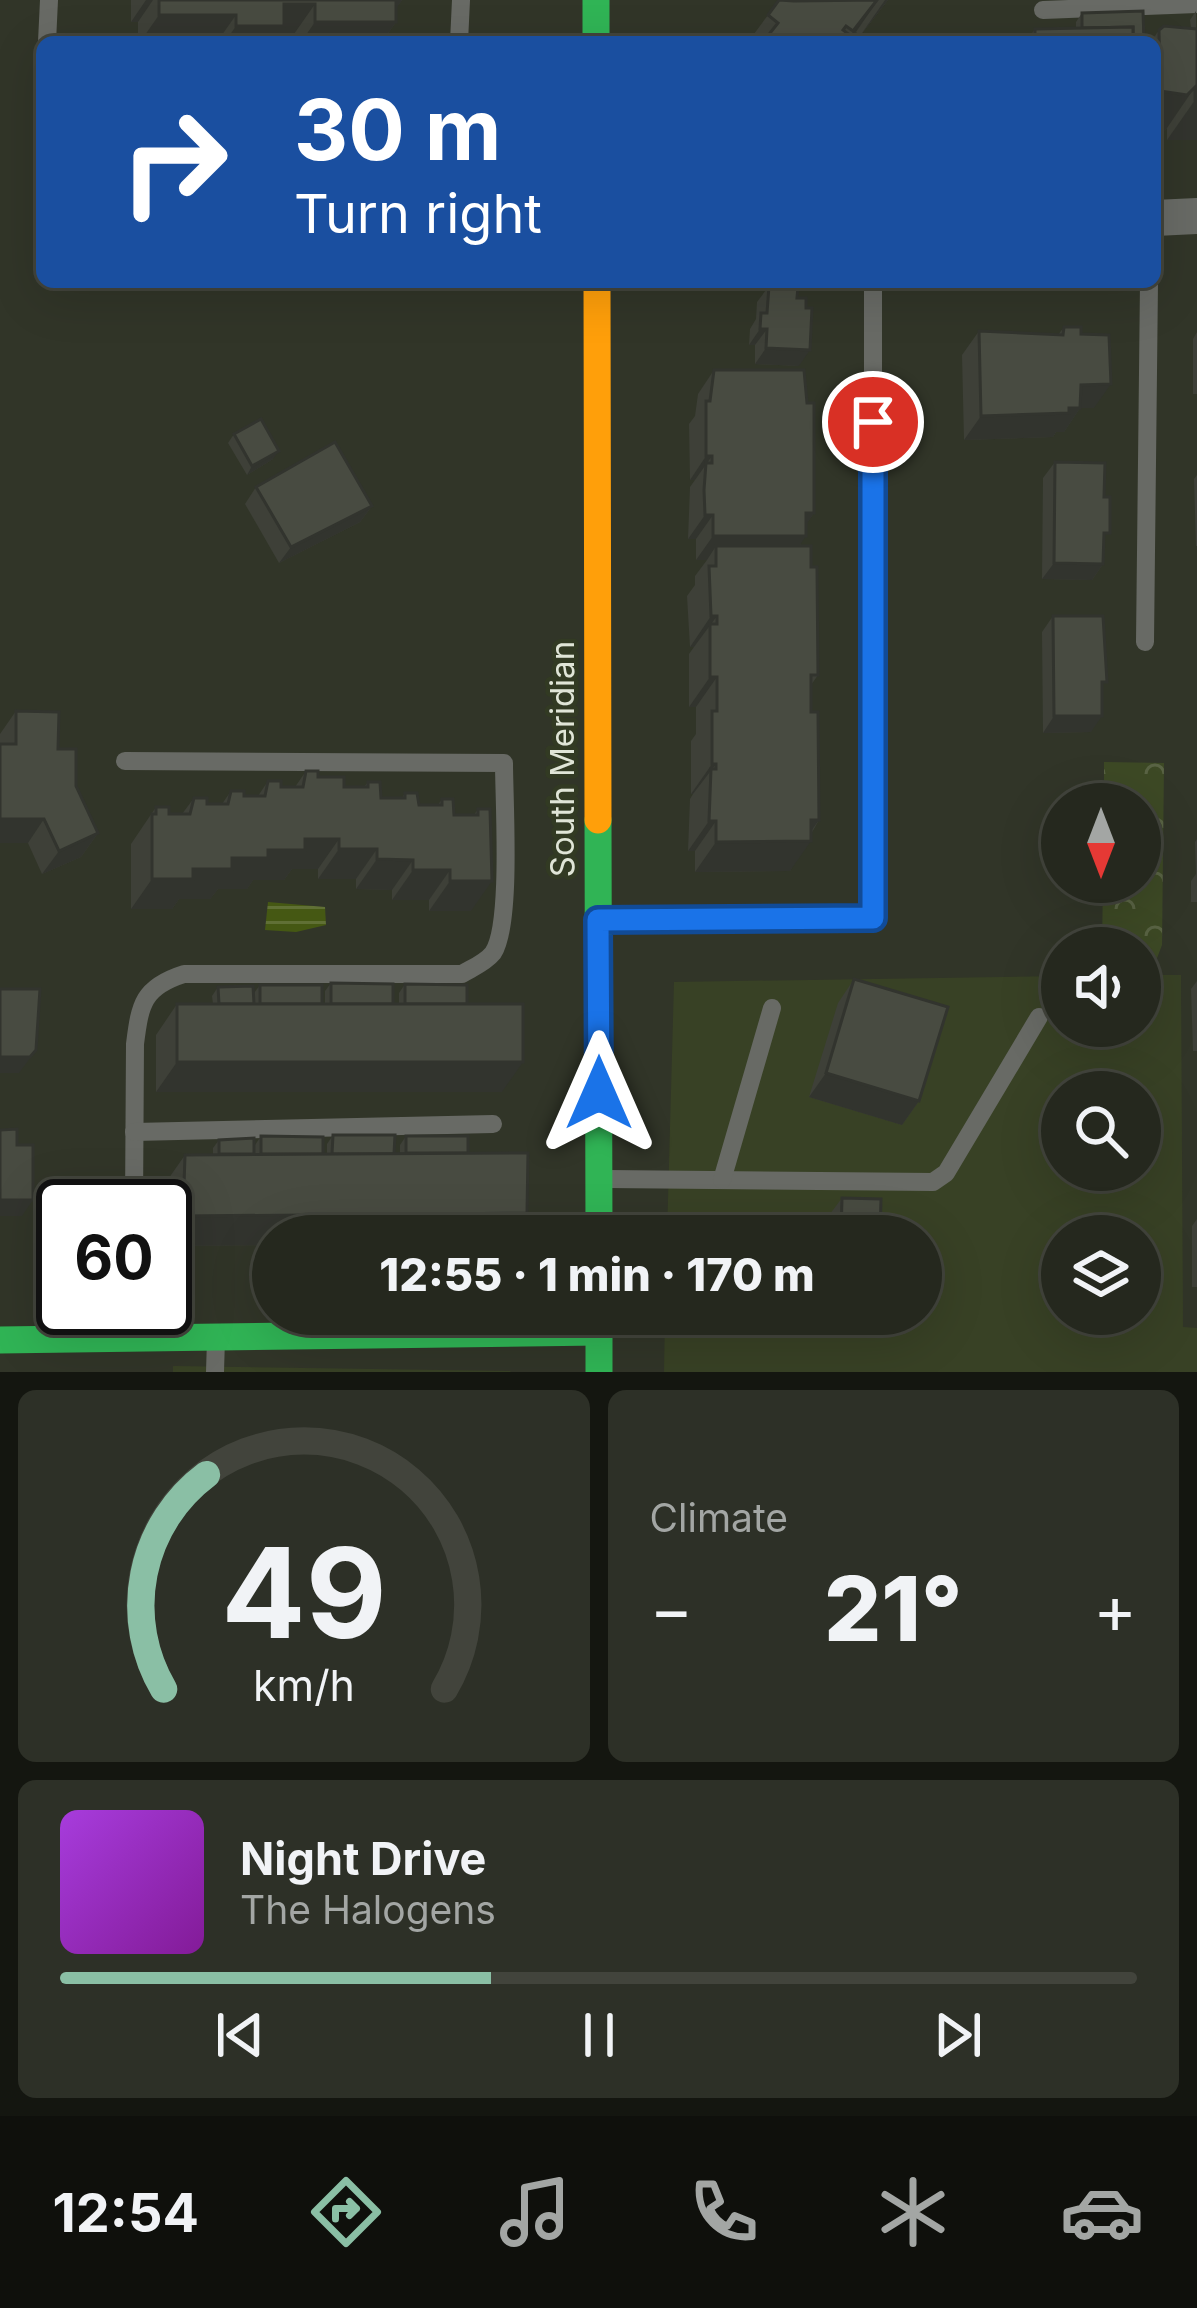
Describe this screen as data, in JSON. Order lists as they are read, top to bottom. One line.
{"streets":{"main road":["South Meridian"]},"north":"bottom","page":{"turn":["30 m","Turn right"],"limit":"60","trip":"12:55 · 1 min · 170 m","tile":"Climate","heat":["−","21°","+"],"song":["Night Drive","The Halogens"],"tabs":"12:54","gauge":["49","km/h"]}}
